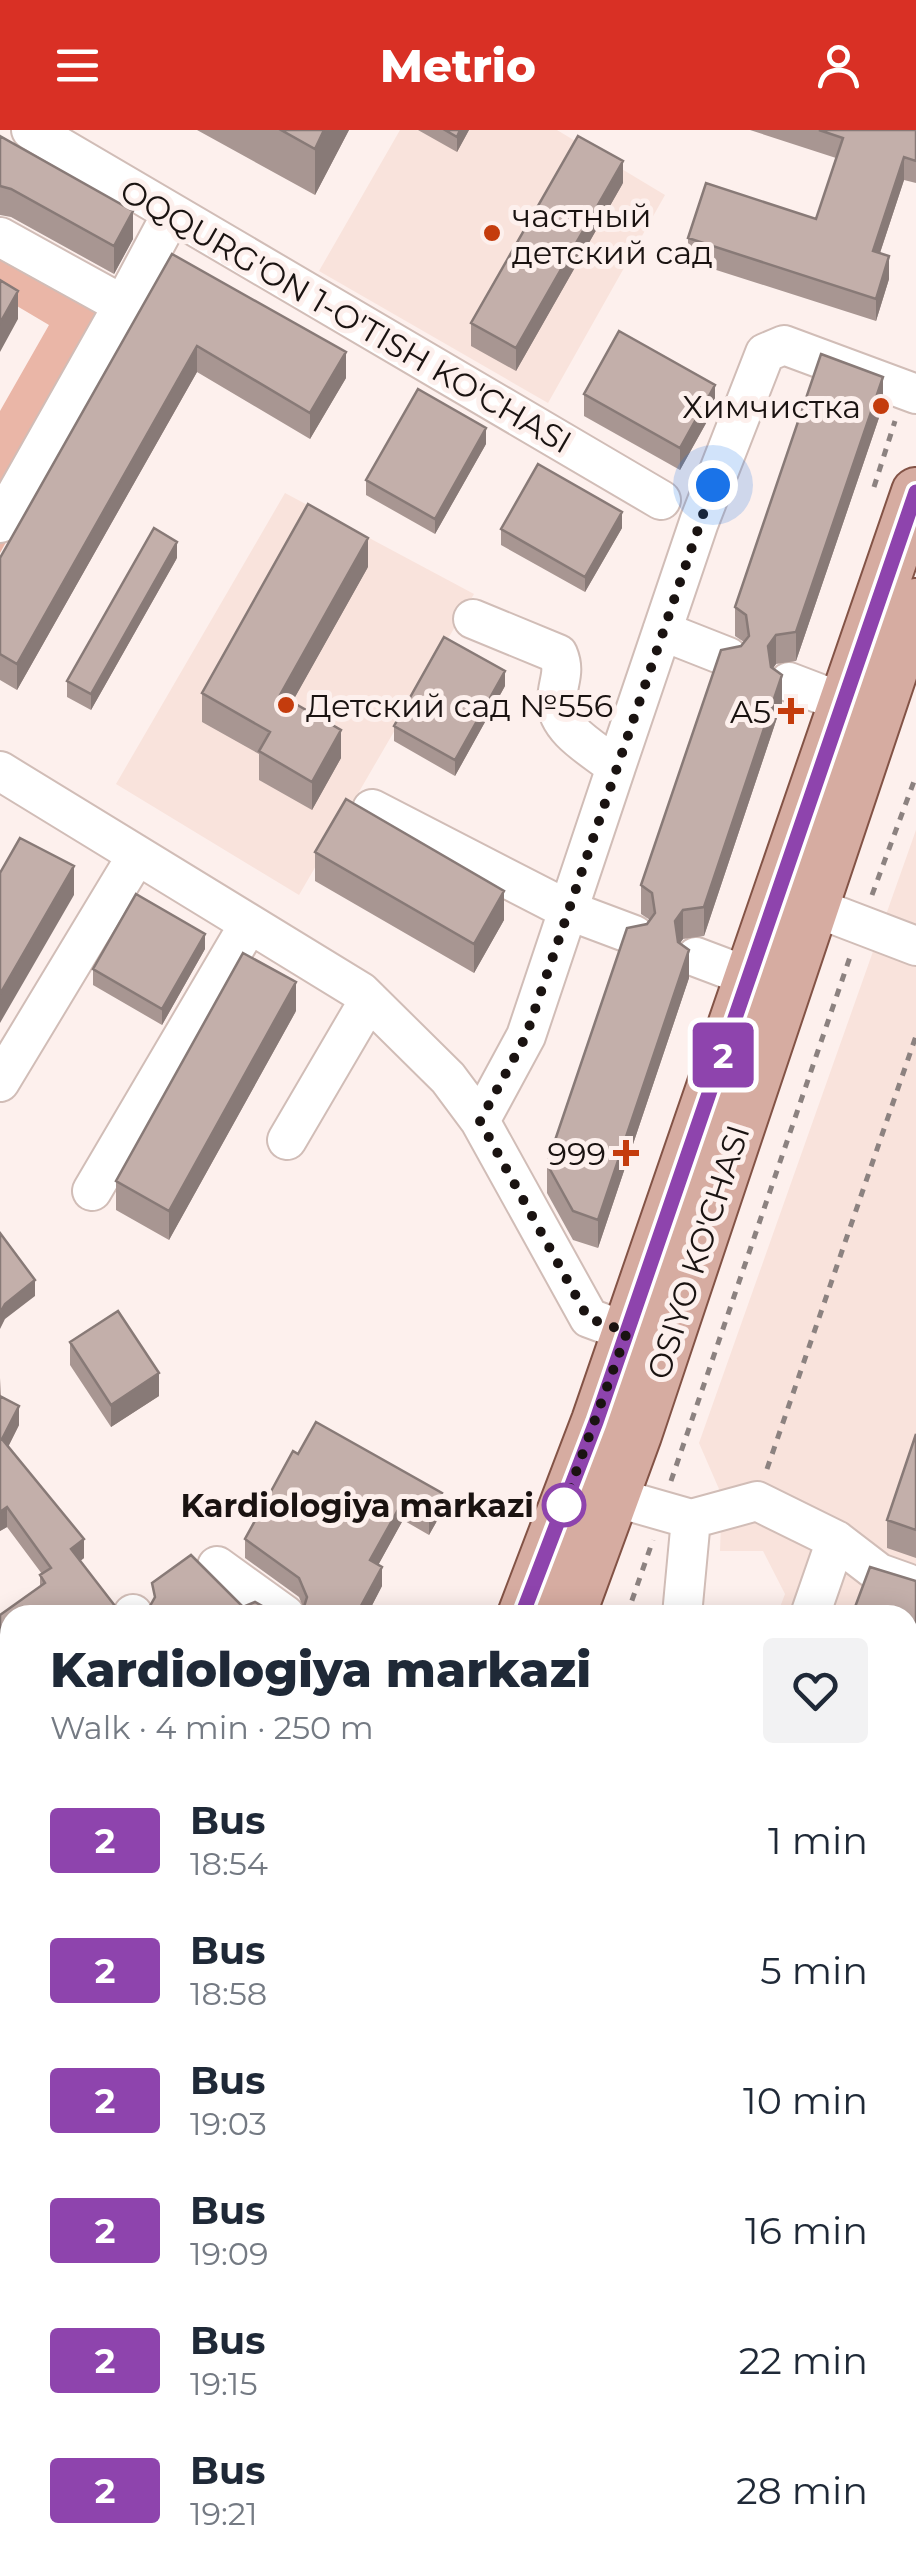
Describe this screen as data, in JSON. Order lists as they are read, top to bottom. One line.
{"streets":{"main road":["OSIYO KO'CHASI"],"street":["OQQURG'ON 1-O'TISH KO'CHASI"]},"places":{"other":["частный детский сад","Химчистка","Детский сад №556","Kardiologiya markazi"],"health":["A5","999"]},"lines":["bus line 2"],"page":{"header":"Metrio","on_map":"2","heading":["Kardiologiya markazi","Walk · 4 min · 250 m"],"list":[{"mark":"2","name":"Bus","note":"18:54","value":"1 min"},{"mark":"2","name":"Bus","note":"18:58","value":"5 min"},{"mark":"2","name":"Bus","note":"19:03","value":"10 min"},{"mark":"2","name":"Bus","note":"19:09","value":"16 min"},{"mark":"2","name":"Bus","note":"19:15","value":"22 min"},{"mark":"2","name":"Bus","note":"19:21","value":"28 min"}]}}
